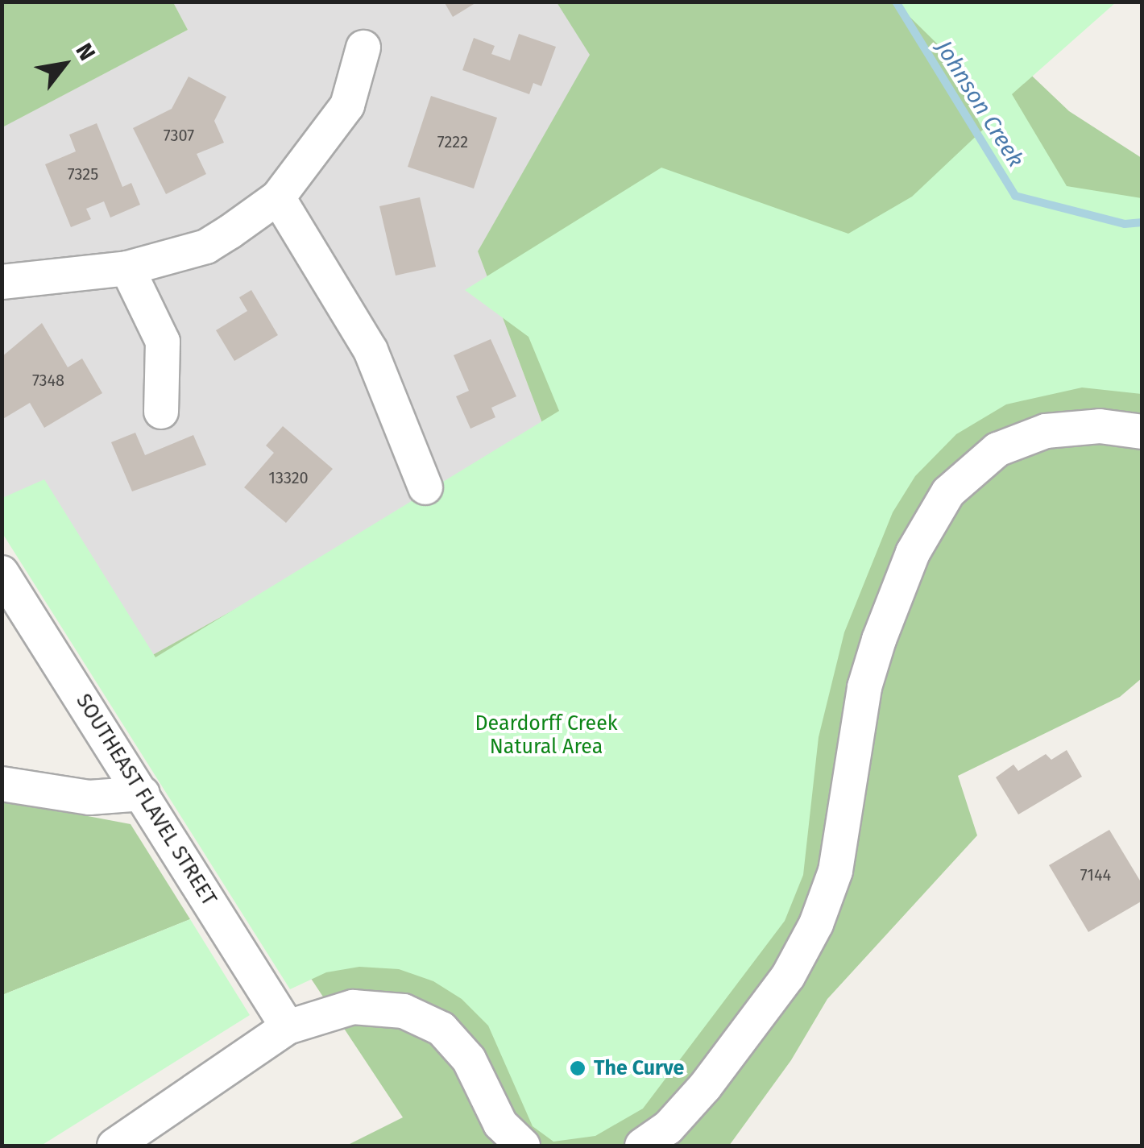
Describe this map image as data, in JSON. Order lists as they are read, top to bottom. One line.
{"streets":{"street":["SOUTHEAST FLAVEL STREET"]},"water":["Johnson Creek"],"parks":["Deardorff Creek Natural Area"],"places":["The Curve"],"house_numbers":["7307","7222","7325","7348","13320","7144"],"north":"top right"}
